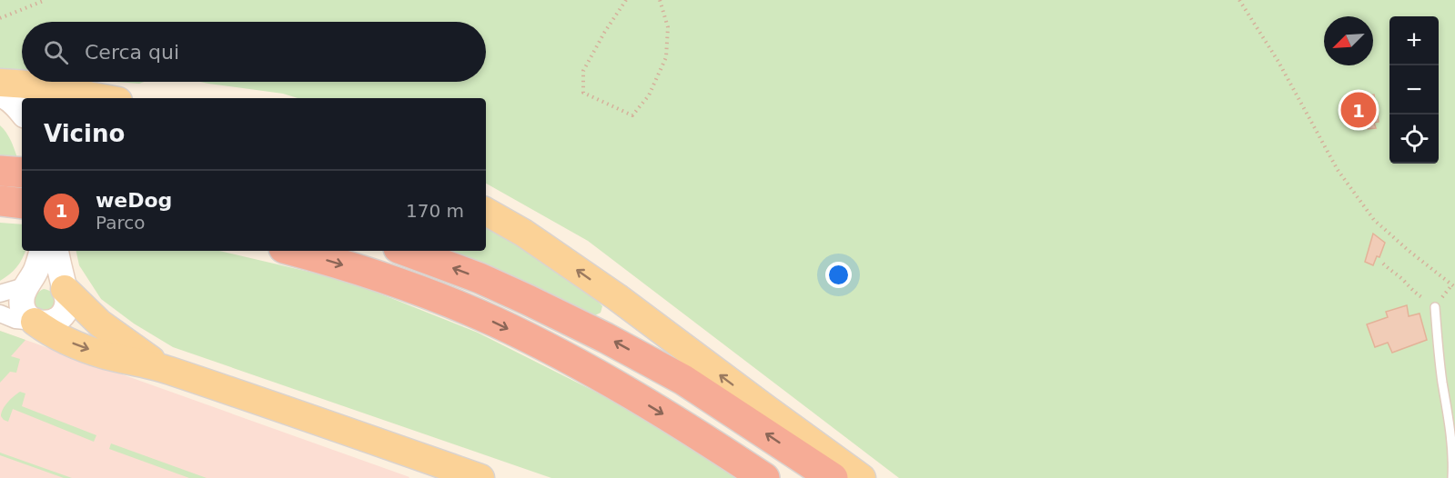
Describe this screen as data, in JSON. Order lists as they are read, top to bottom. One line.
{"north":"bottom left","page":{"map_buttons":["+","−"],"search":"Cerca qui","pins":"1","heading":"Vicino","list":[{"mark":"1","name":"weDog","note":"Parco","value":"170 m"}]}}
